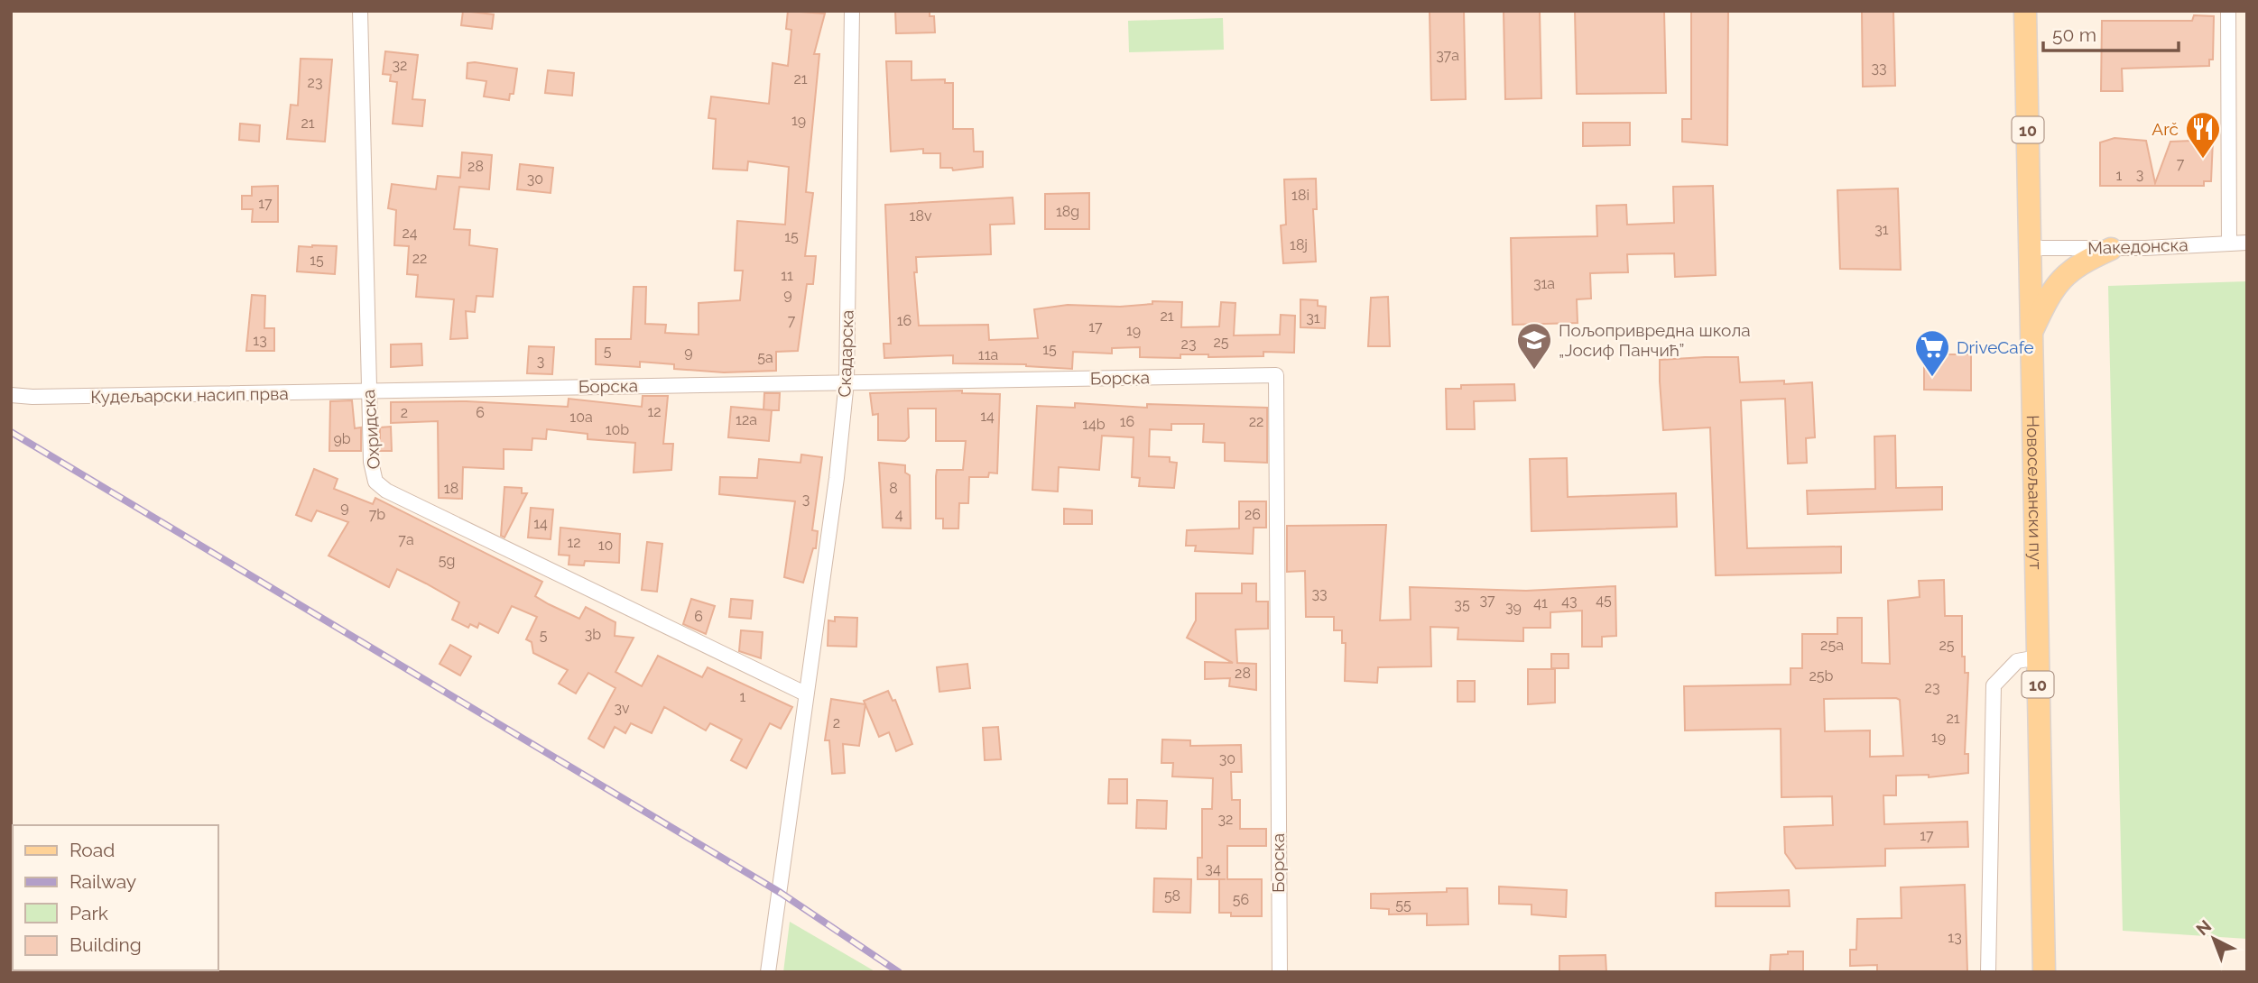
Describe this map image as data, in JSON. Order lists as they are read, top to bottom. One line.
{"streets":{"main road":["10","Новосељански пут"],"street":["Македонска","Скадарска","Борска","Кудељарски насип прва","Охридска"]},"crossings":[["Македонска","Новосељански пут"],["Скадарска","Борска"],["Скадарска","Охридска"],["Борска","Кудељарски насип прва"],["Борска","Охридска"],["Кудељарски насип прва","Охридска"]],"places":{"restaurant":["Arč"],"school or university":["Пољопривредна школа „Јосиф Панчић”"],"supermarket":["DriveCafe"]},"house_numbers":["37a","32","33","21","23","19","21","7","28","3","1","30","18i","17","18g","18v","31","24","15","18j","22","15","11","31a","9","21","31","7","16","17","19","13","25","23","15","5","9","11a","5a","3","12","2","6","14","10a","12a","16","22","14b","10b","9b","18","8","3","9","7b","4","26","14","7a","12","10","5g","33","37","45","43","41","35","39","6","3b","5","25a","25","28","25b","23","1","3v","21","2","19","30","32","17","34","58","56","55","13"],"legend":["Road","Railway","Park","Building"],"scale_bar":"50 m","north":"top left"}
